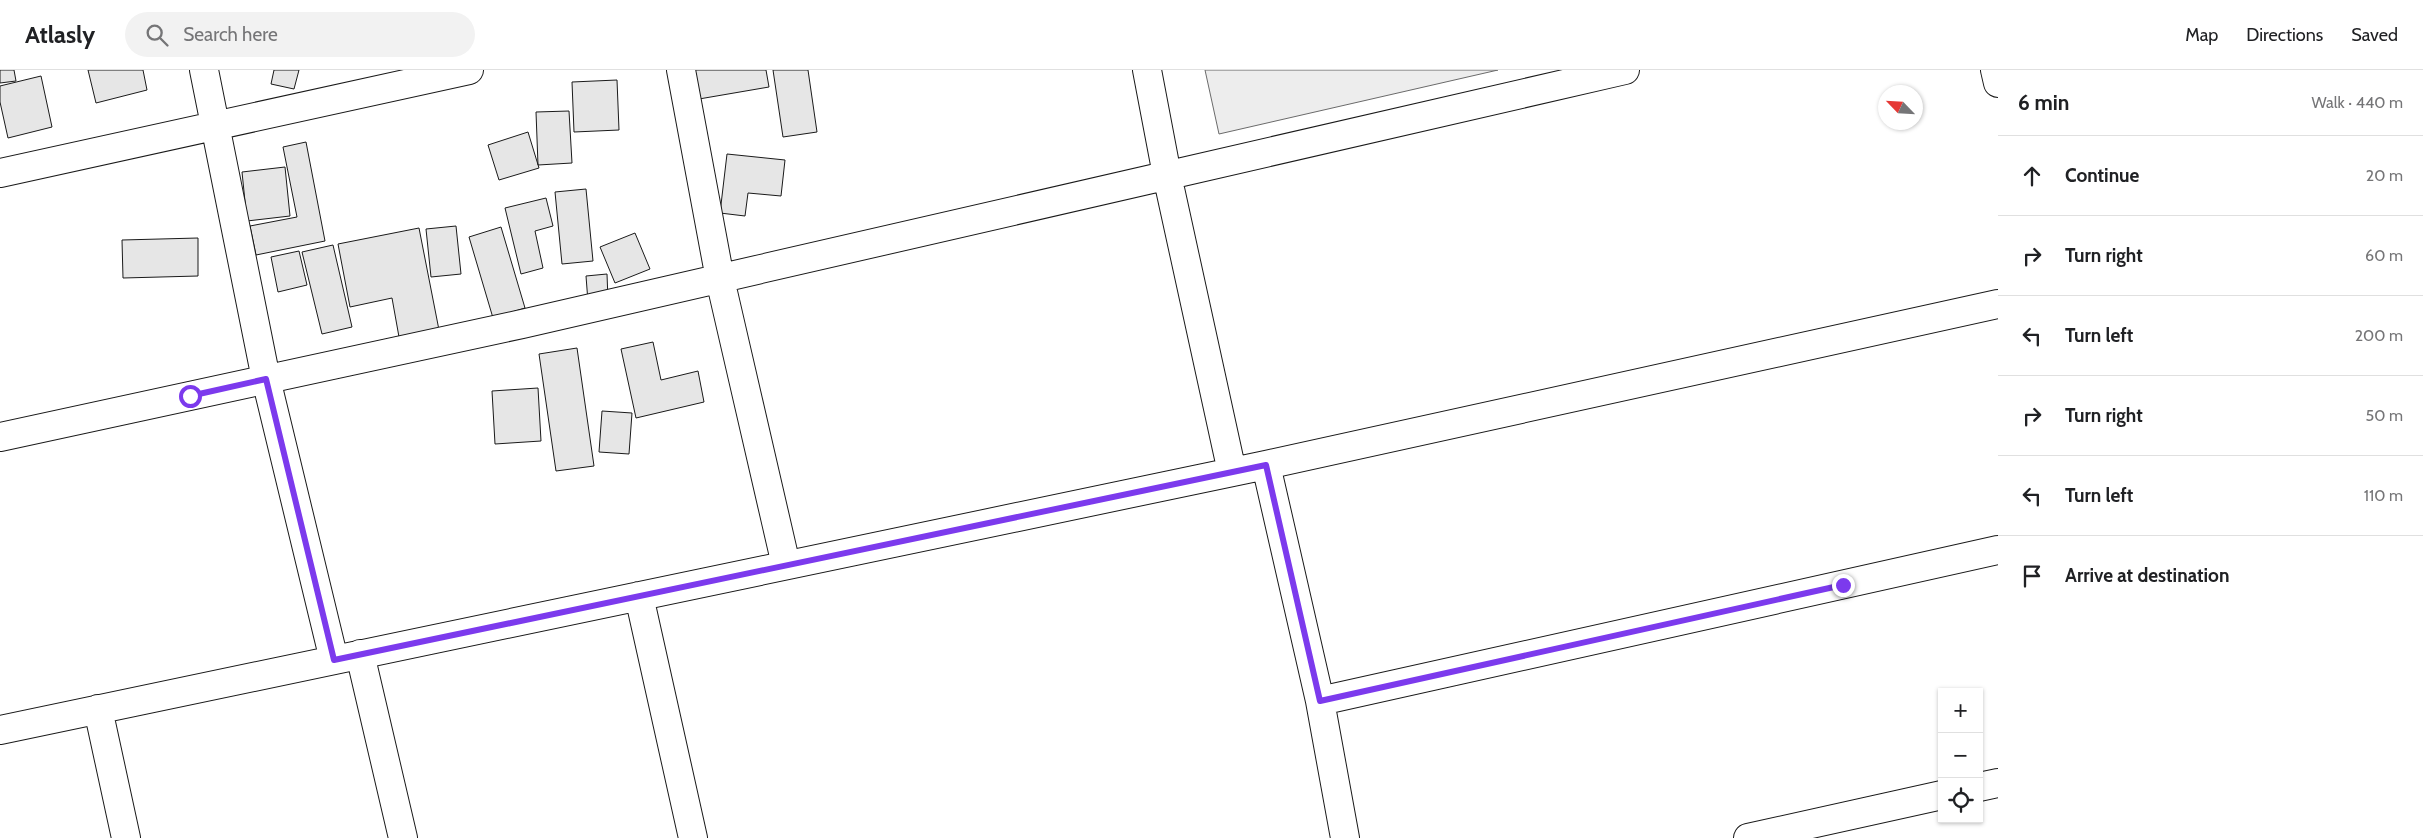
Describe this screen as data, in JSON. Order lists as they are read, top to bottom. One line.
{"north":"top left","page":{"header":"Atlasly","search":"Search here","nav":["Map","Directions","Saved"],"heading":["6 min","Walk · 440 m"],"list":[["Continue","20 m"],["Turn right","60 m"],["Turn left","200 m"],["Turn right","50 m"],["Turn left","110 m"],"Arrive at destination"],"map_buttons":["+","−"]}}
